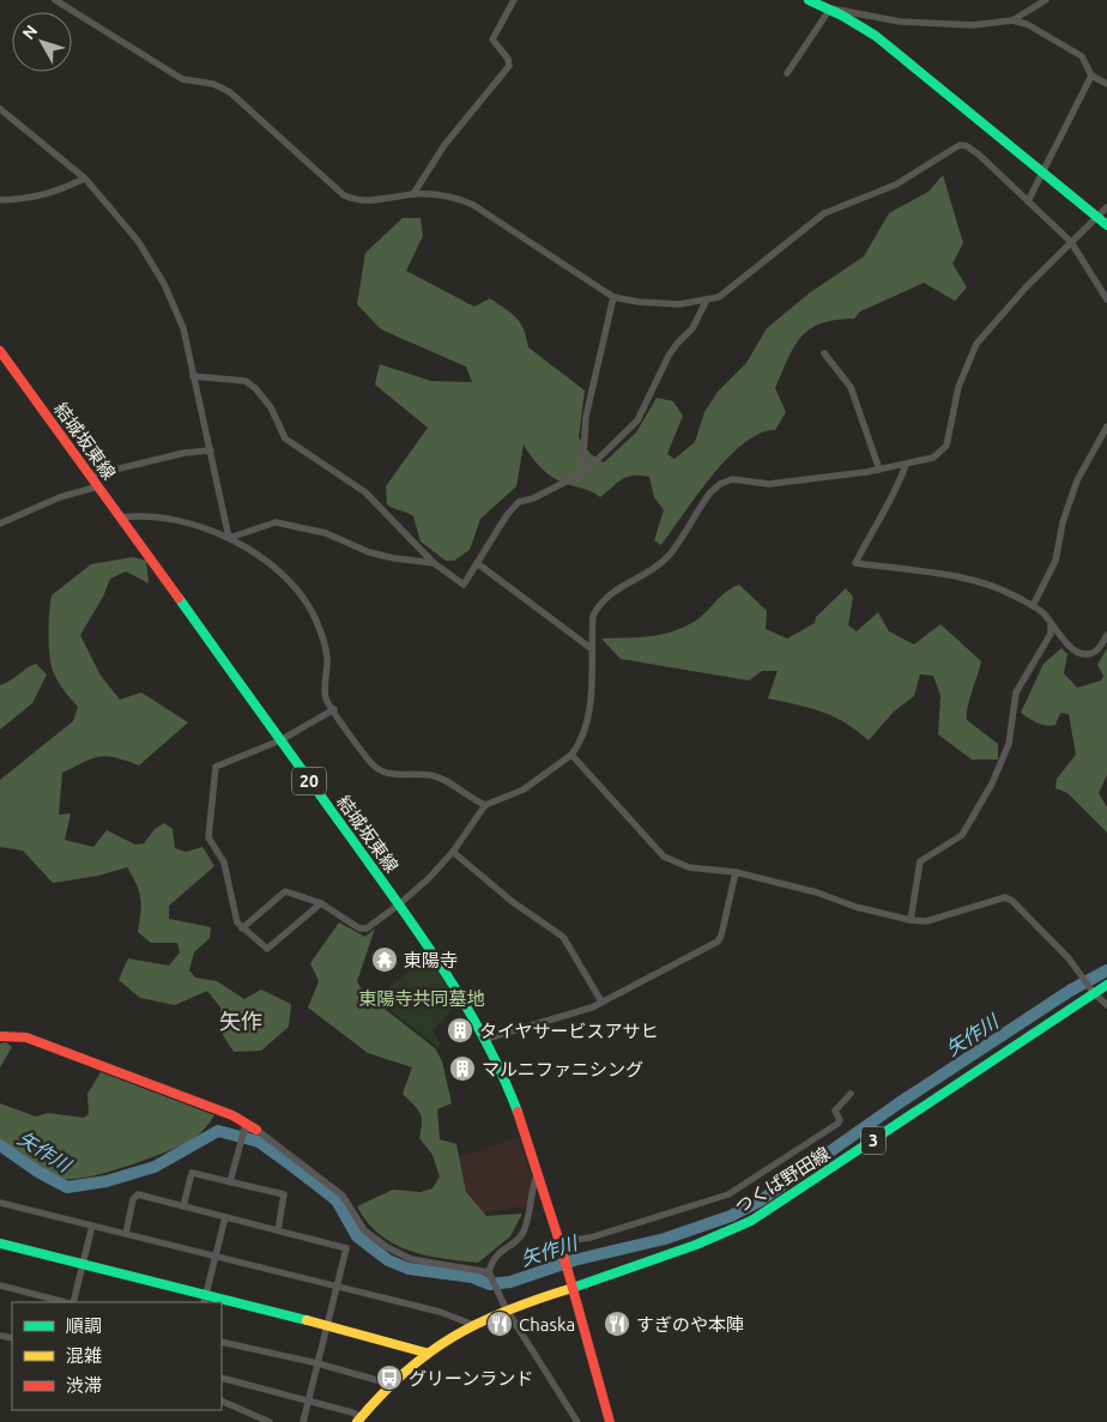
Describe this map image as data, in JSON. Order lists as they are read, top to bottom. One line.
{"streets":{"main road":["結城坂東線","20","3","つくば野田線"]},"crossings":[["結城坂東線","つくば野田線"]],"districts":["矢作"],"water":["矢作川"],"parks":["東陽寺共同墓地"],"places":{"temple":["東陽寺"],"building":["タイヤサービスアサヒ","マルニファニシング"],"restaurant":["Chaska","すぎのや本陣"],"bus stop":["グリーンランド"]},"legend":["順調","混雑","渋滞"],"north":"top left"}
